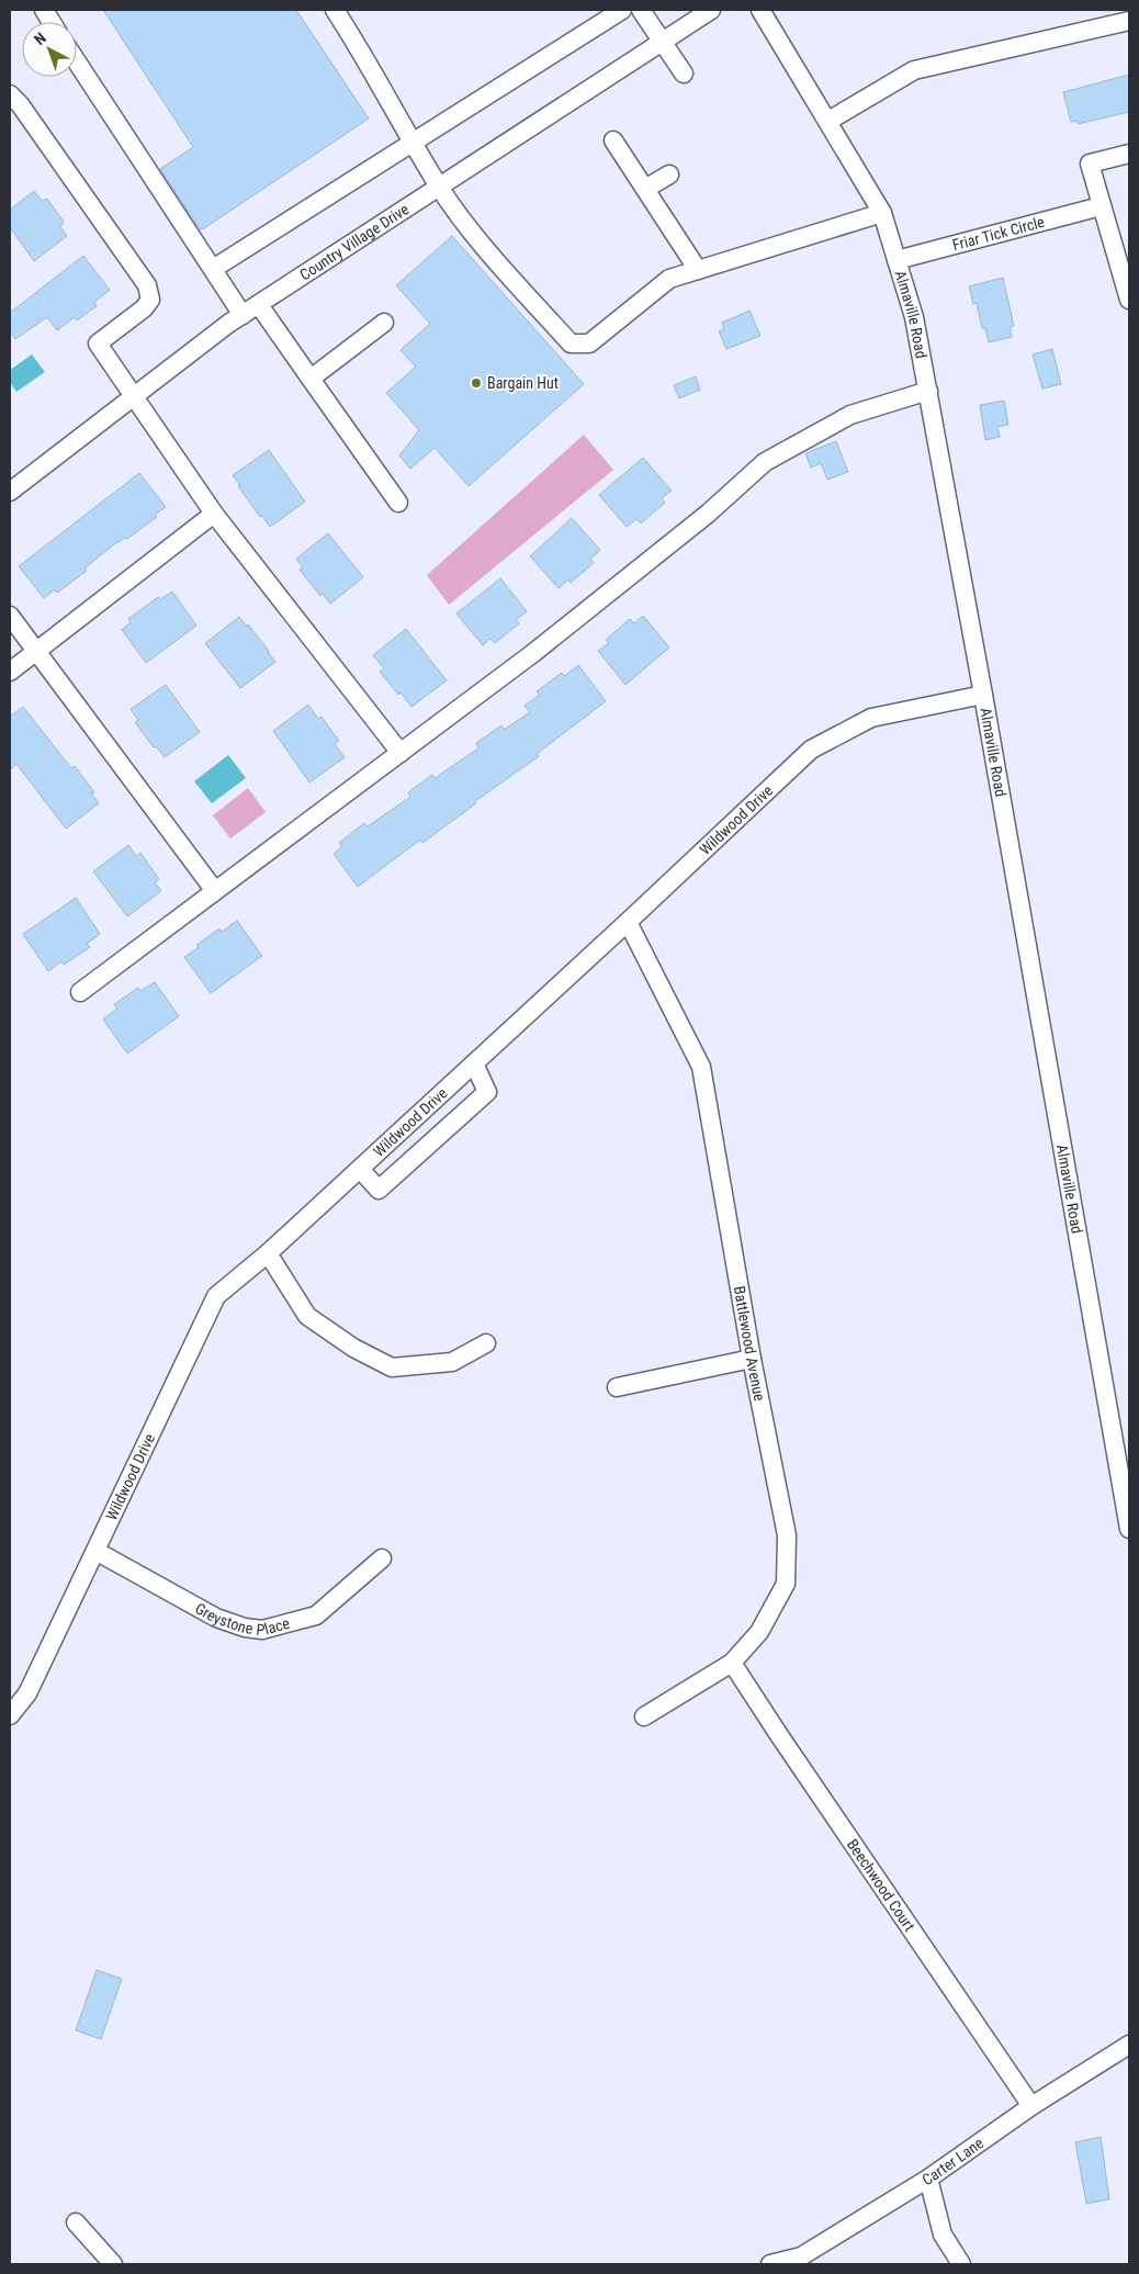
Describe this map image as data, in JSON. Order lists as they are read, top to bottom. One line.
{"streets":{"street":["Friar Tick Circle","Country Village Drive","Almaville Road","Wildwood Drive","Battlewood Avenue","Greystone Place","Beechwood Court","Carter Lane"]},"crossings":[["Friar Tick Circle","Almaville Road"],["Almaville Road","Wildwood Drive"],["Wildwood Drive","Battlewood Avenue"],["Wildwood Drive","Greystone Place"],["Battlewood Avenue","Beechwood Court"],["Beechwood Court","Carter Lane"]],"places":["Bargain Hut"],"north":"top left"}
